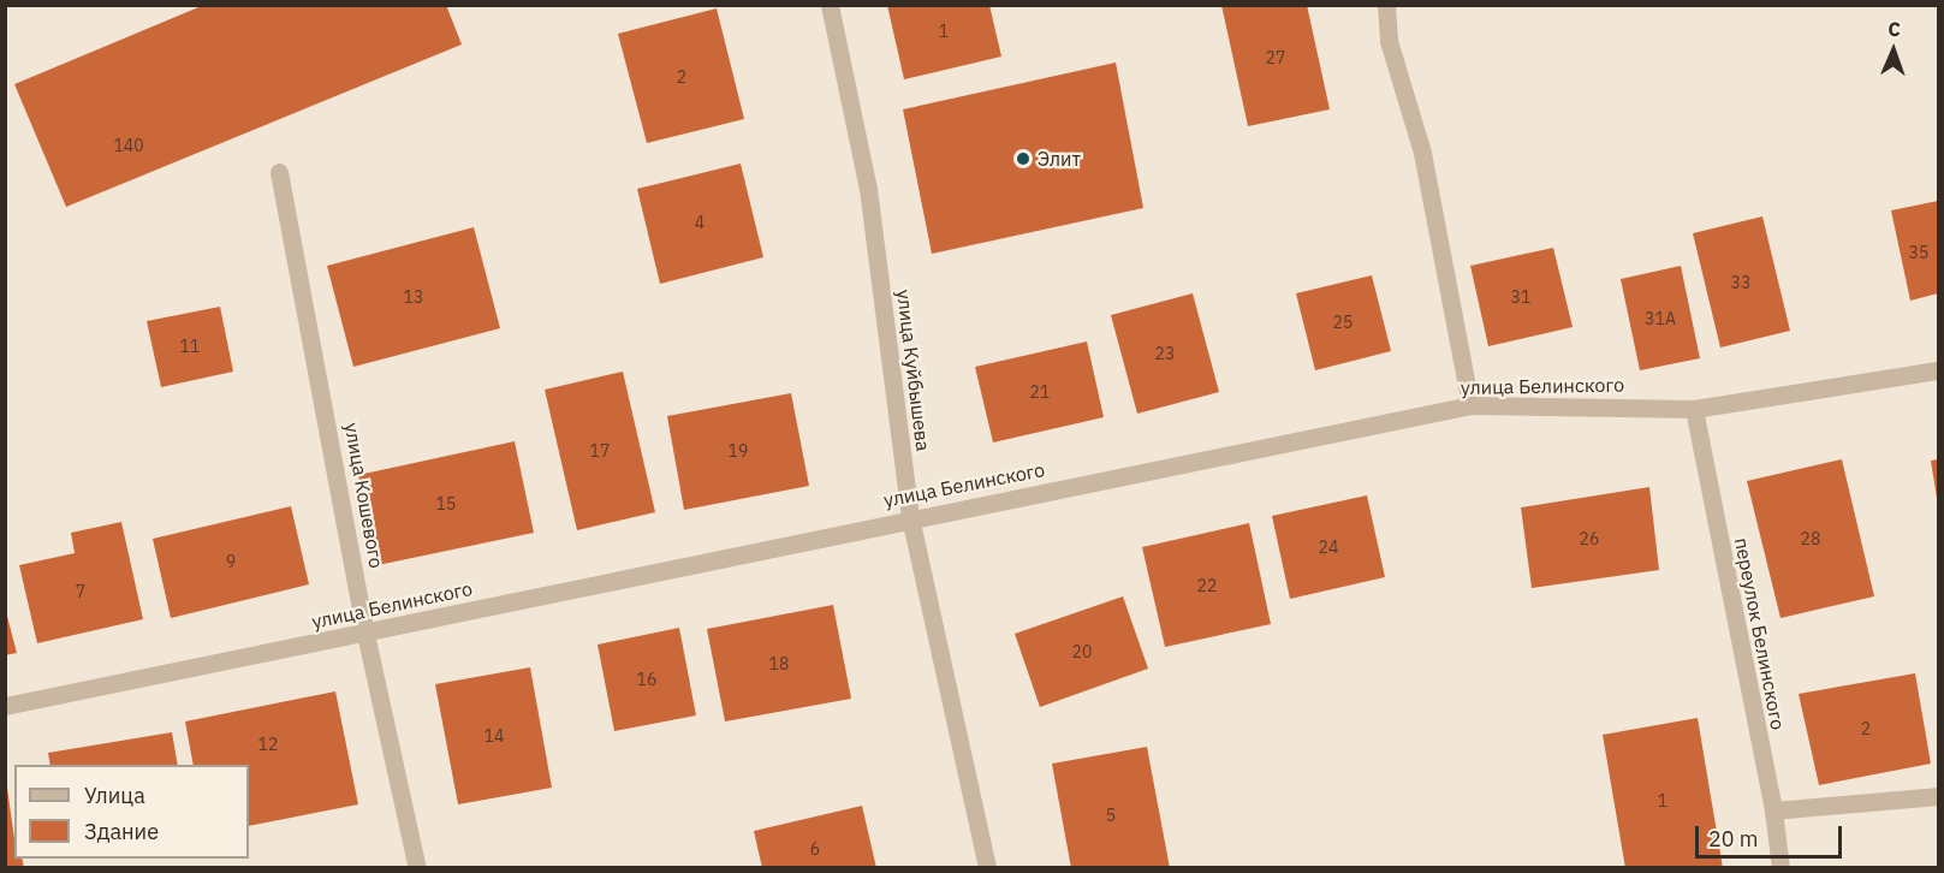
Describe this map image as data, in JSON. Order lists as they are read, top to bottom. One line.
{"streets":{"street":["улица Куйбышева","улица Белинского","улица Кошевого","переулок Белинского"]},"crossings":[["улица Куйбышева","улица Белинского"],["улица Белинского","улица Кошевого"],["улица Белинского","переулок Белинского"]],"places":["Элит"],"house_numbers":["1","27","2","140","4","35","33","13","31","31А","25","11","23","21","17","19","15","26","28","24","9","22","7","20","18","16","2","14","12","1","5","6"],"legend":["Улица","Здание"],"scale_bar":"20 m","north":"top"}
